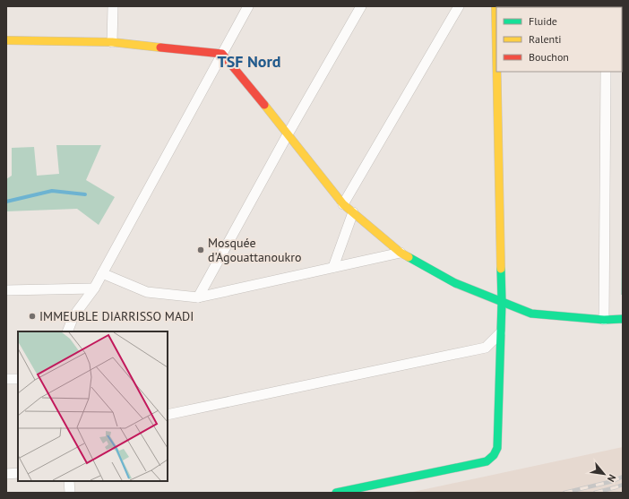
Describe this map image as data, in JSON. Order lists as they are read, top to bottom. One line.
{"districts":["TSF Nord"],"places":["Mosquée d'Agouattanoukro","IMMEUBLE DIARRISSO MADI"],"legend":["Fluide","Ralenti","Bouchon"],"north":"bottom right"}
